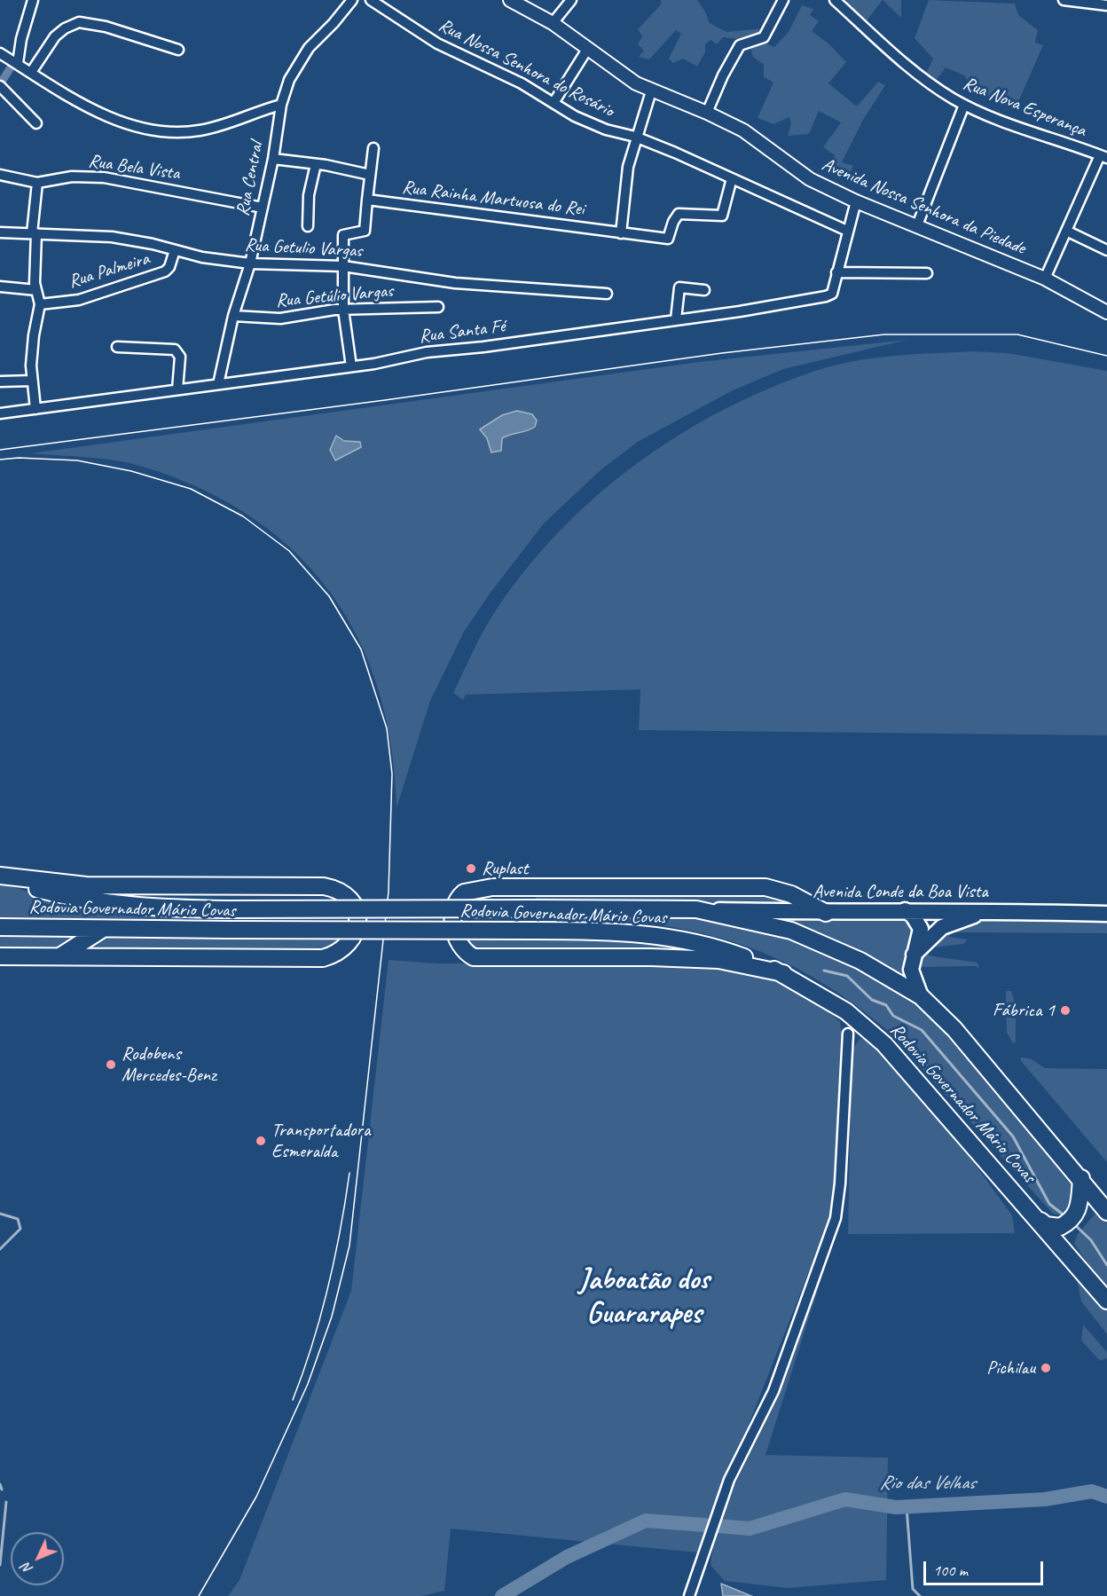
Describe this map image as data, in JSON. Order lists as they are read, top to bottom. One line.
{"streets":{"highway":["Rodovia Governador Mário Covas"],"main road":["Avenida Conde da Boa Vista"],"street":["Rua Nossa Senhora do Rosário","Rua Nova Esperança","Rua Bela Vista","Rua Central","Rua Rainha Martuosa do Rei","Avenida Nossa Senhora da Piedade","Rua Getulio Vargas","Rua Palmeira","Rua Getúlio Vargas","Rua Santa Fé"]},"crossings":[["Rua Nossa Senhora do Rosário","Rua Rainha Martuosa do Rei"],["Rua Nossa Senhora do Rosário","Rua Santa Fé"],["Rua Bela Vista","Rua Central"],["Rua Central","Rua Getulio Vargas"],["Rua Central","Rua Getúlio Vargas"],["Rua Central","Rua Santa Fé"],["Avenida Nossa Senhora da Piedade","Rua Santa Fé"],["Rua Getulio Vargas","Rua Palmeira"],["Avenida Conde da Boa Vista","Rodovia Governador Mário Covas"]],"districts":["Jaboatão dos Guararapes"],"water":["Rio das Velhas"],"places":["Ruplast","Fábrica 1","Rodobens Mercedes-Benz","Transportadora Esmeralda","Pichilau"],"scale_bar":"100 m","north":"bottom left"}
